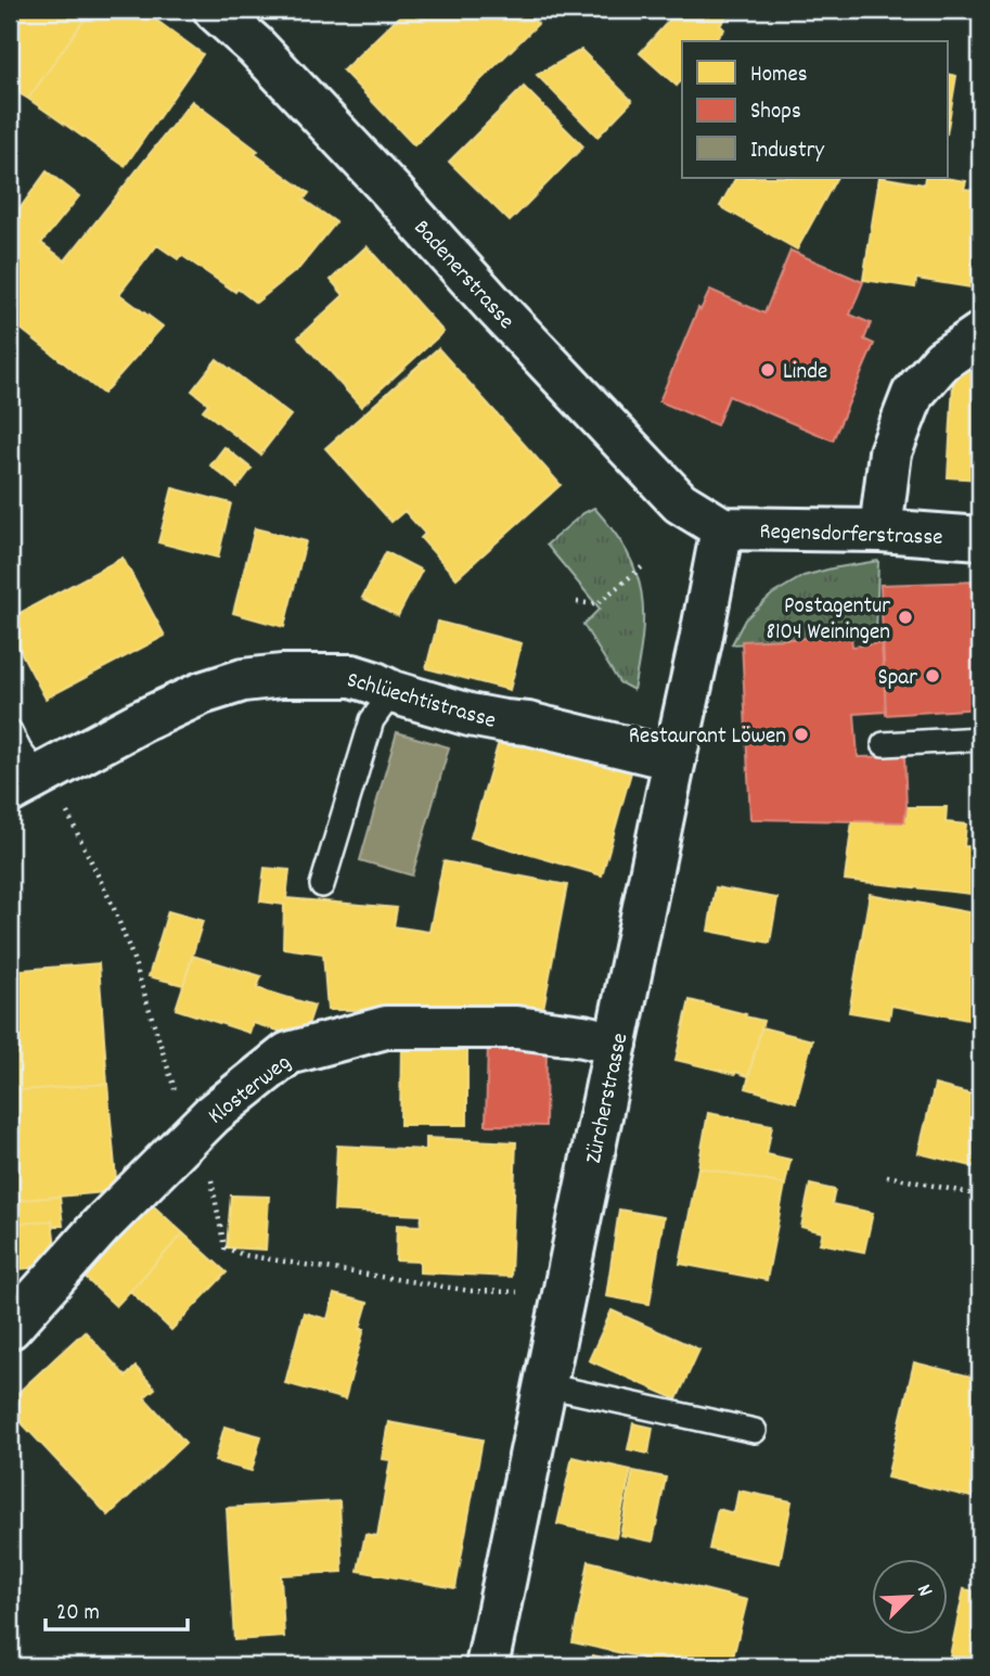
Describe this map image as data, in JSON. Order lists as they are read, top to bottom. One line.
{"streets":{"street":["Badenerstrasse","Regensdorferstrasse","Schlüechtistrasse","Klosterweg","Zürcherstrasse"]},"crossings":[["Badenerstrasse","Regensdorferstrasse"],["Badenerstrasse","Zürcherstrasse"],["Regensdorferstrasse","Zürcherstrasse"],["Schlüechtistrasse","Zürcherstrasse"],["Klosterweg","Zürcherstrasse"]],"places":["Linde","Postagentur 8104 Weiningen","Spar","Restaurant Löwen"],"legend":["Homes","Shops","Industry"],"scale_bar":"20 m","north":"top right"}
